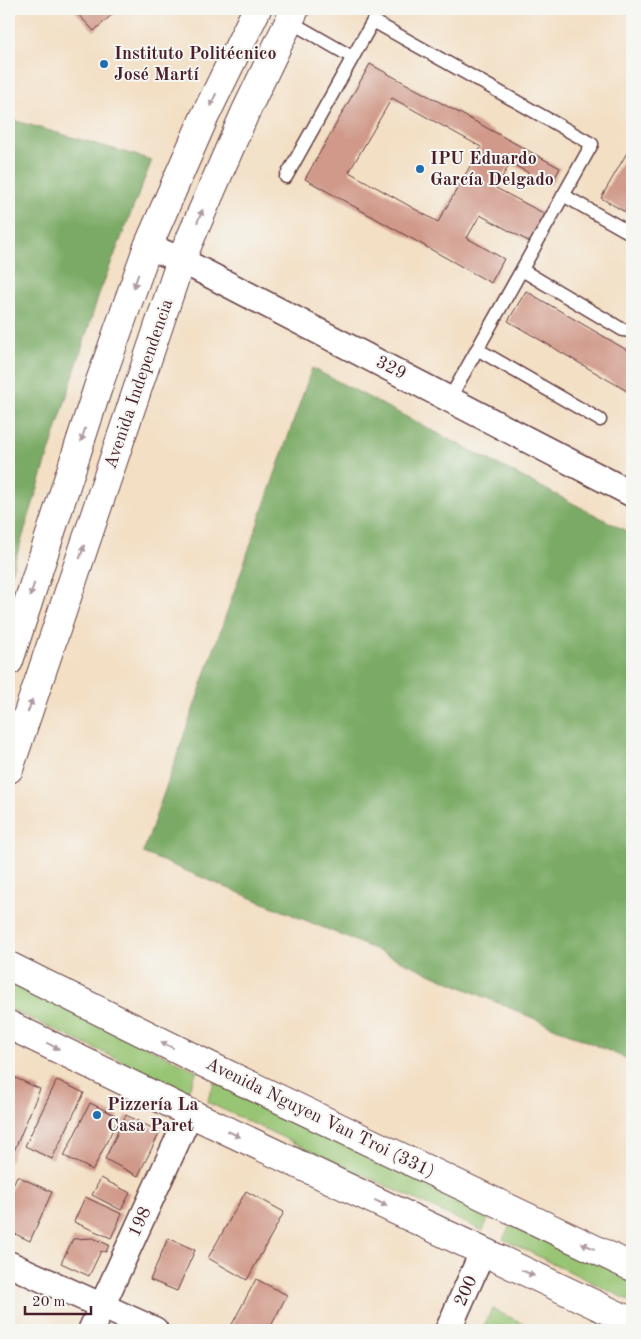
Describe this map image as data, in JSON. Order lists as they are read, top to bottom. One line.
{"streets":{"main road":["Avenida Independencia","Avenida Nguyen Van Troi (331)"],"street":["329","198","200"]},"crossings":[["329","Avenida Independencia"]],"places":["Instituto Politécnico José Martí","IPU Eduardo García Delgado","Pizzería La Casa Paret"],"scale_bar":"20 m"}
